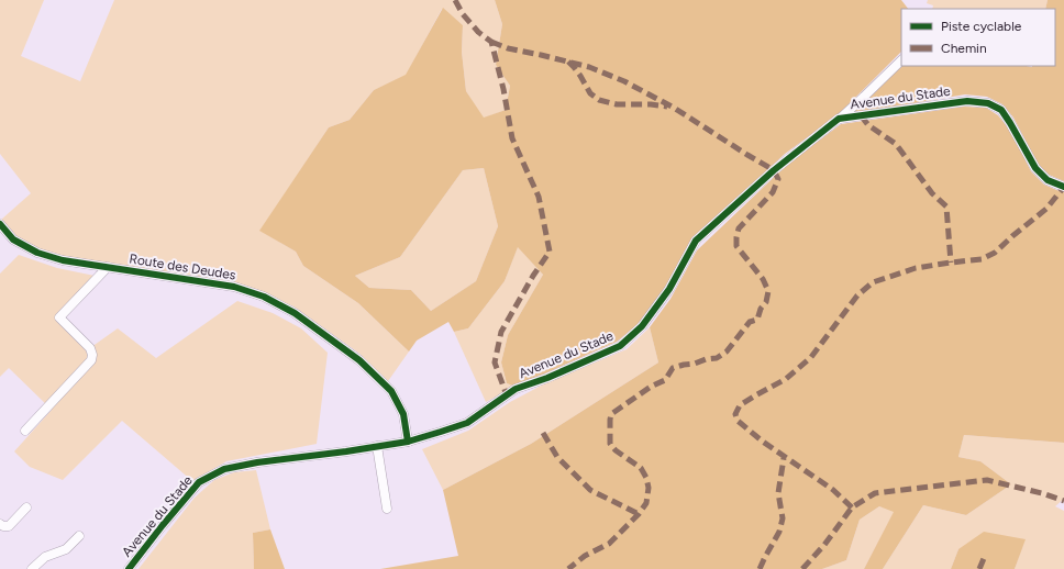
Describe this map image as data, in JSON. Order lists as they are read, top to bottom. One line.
{"streets":{"street":["Avenue du Stade","Route des Deudes"]},"crossings":[["Avenue du Stade","Route des Deudes"]],"legend":["Piste cyclable","Chemin"]}
